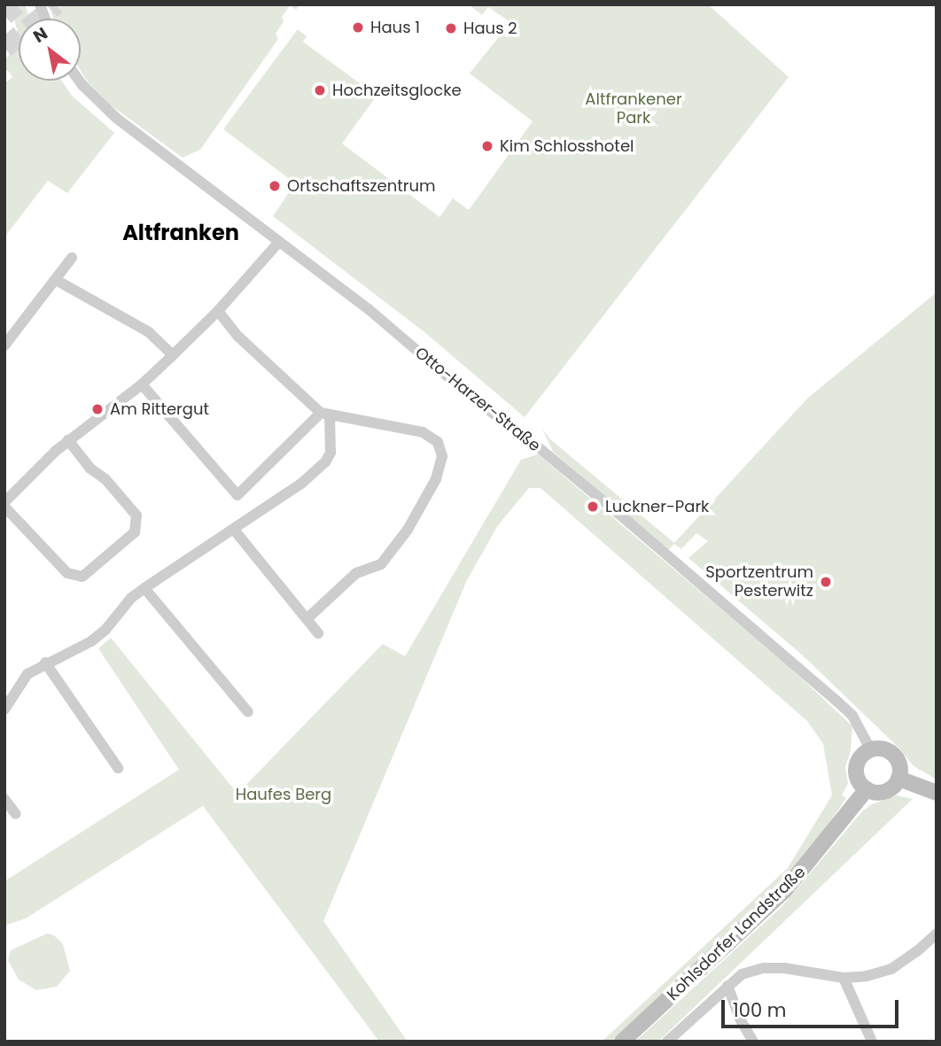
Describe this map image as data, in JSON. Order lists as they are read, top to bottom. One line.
{"streets":{"street":["Otto-Harzer-Straße","Kohlsdorfer Landstraße"]},"crossings":[["Otto-Harzer-Straße","Kohlsdorfer Landstraße"]],"districts":["Altfranken"],"parks":["Altfrankener Park","Haufes Berg"],"places":["Haus 1","Haus 2","Hochzeitsglocke","Kim Schlosshotel","Ortschaftszentrum","Am Rittergut","Luckner-Park","Sportzentrum Pesterwitz"],"scale_bar":"100 m","north":"top left"}
